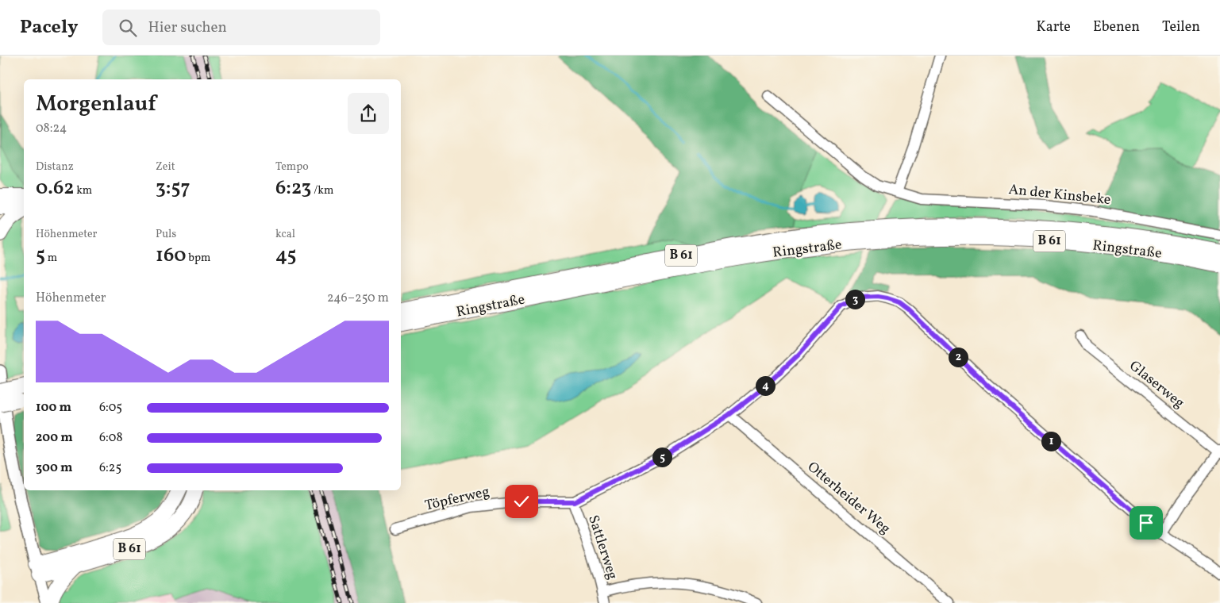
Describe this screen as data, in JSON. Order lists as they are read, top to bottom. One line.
{"streets":{"highway":["B 61","Ringstraße"],"street":["An der Kinsbeke","Glaserweg","Otterheider Weg","Töpferweg","Sattlerweg"]},"crossings":[["Töpferweg","Sattlerweg"]],"page":{"header":"Pacely","search":"Hier suchen","nav":["Karte","Ebenen","Teilen"],"heading":["Morgenlauf","08:24"],"stats":[["Distanz","0.62 km"],["Zeit","3:57"],["Tempo","6:23 /km"],["Höhenmeter","5 m"],["Puls","160 bpm"],["kcal","45"]],"chart":["Höhenmeter","246–250 m"],"pins":["3","2","4","1","5"],"list":[{"name":"100 m","note":"6:05"},{"name":"200 m","note":"6:08"},{"name":"300 m","note":"6:25"}]}}
